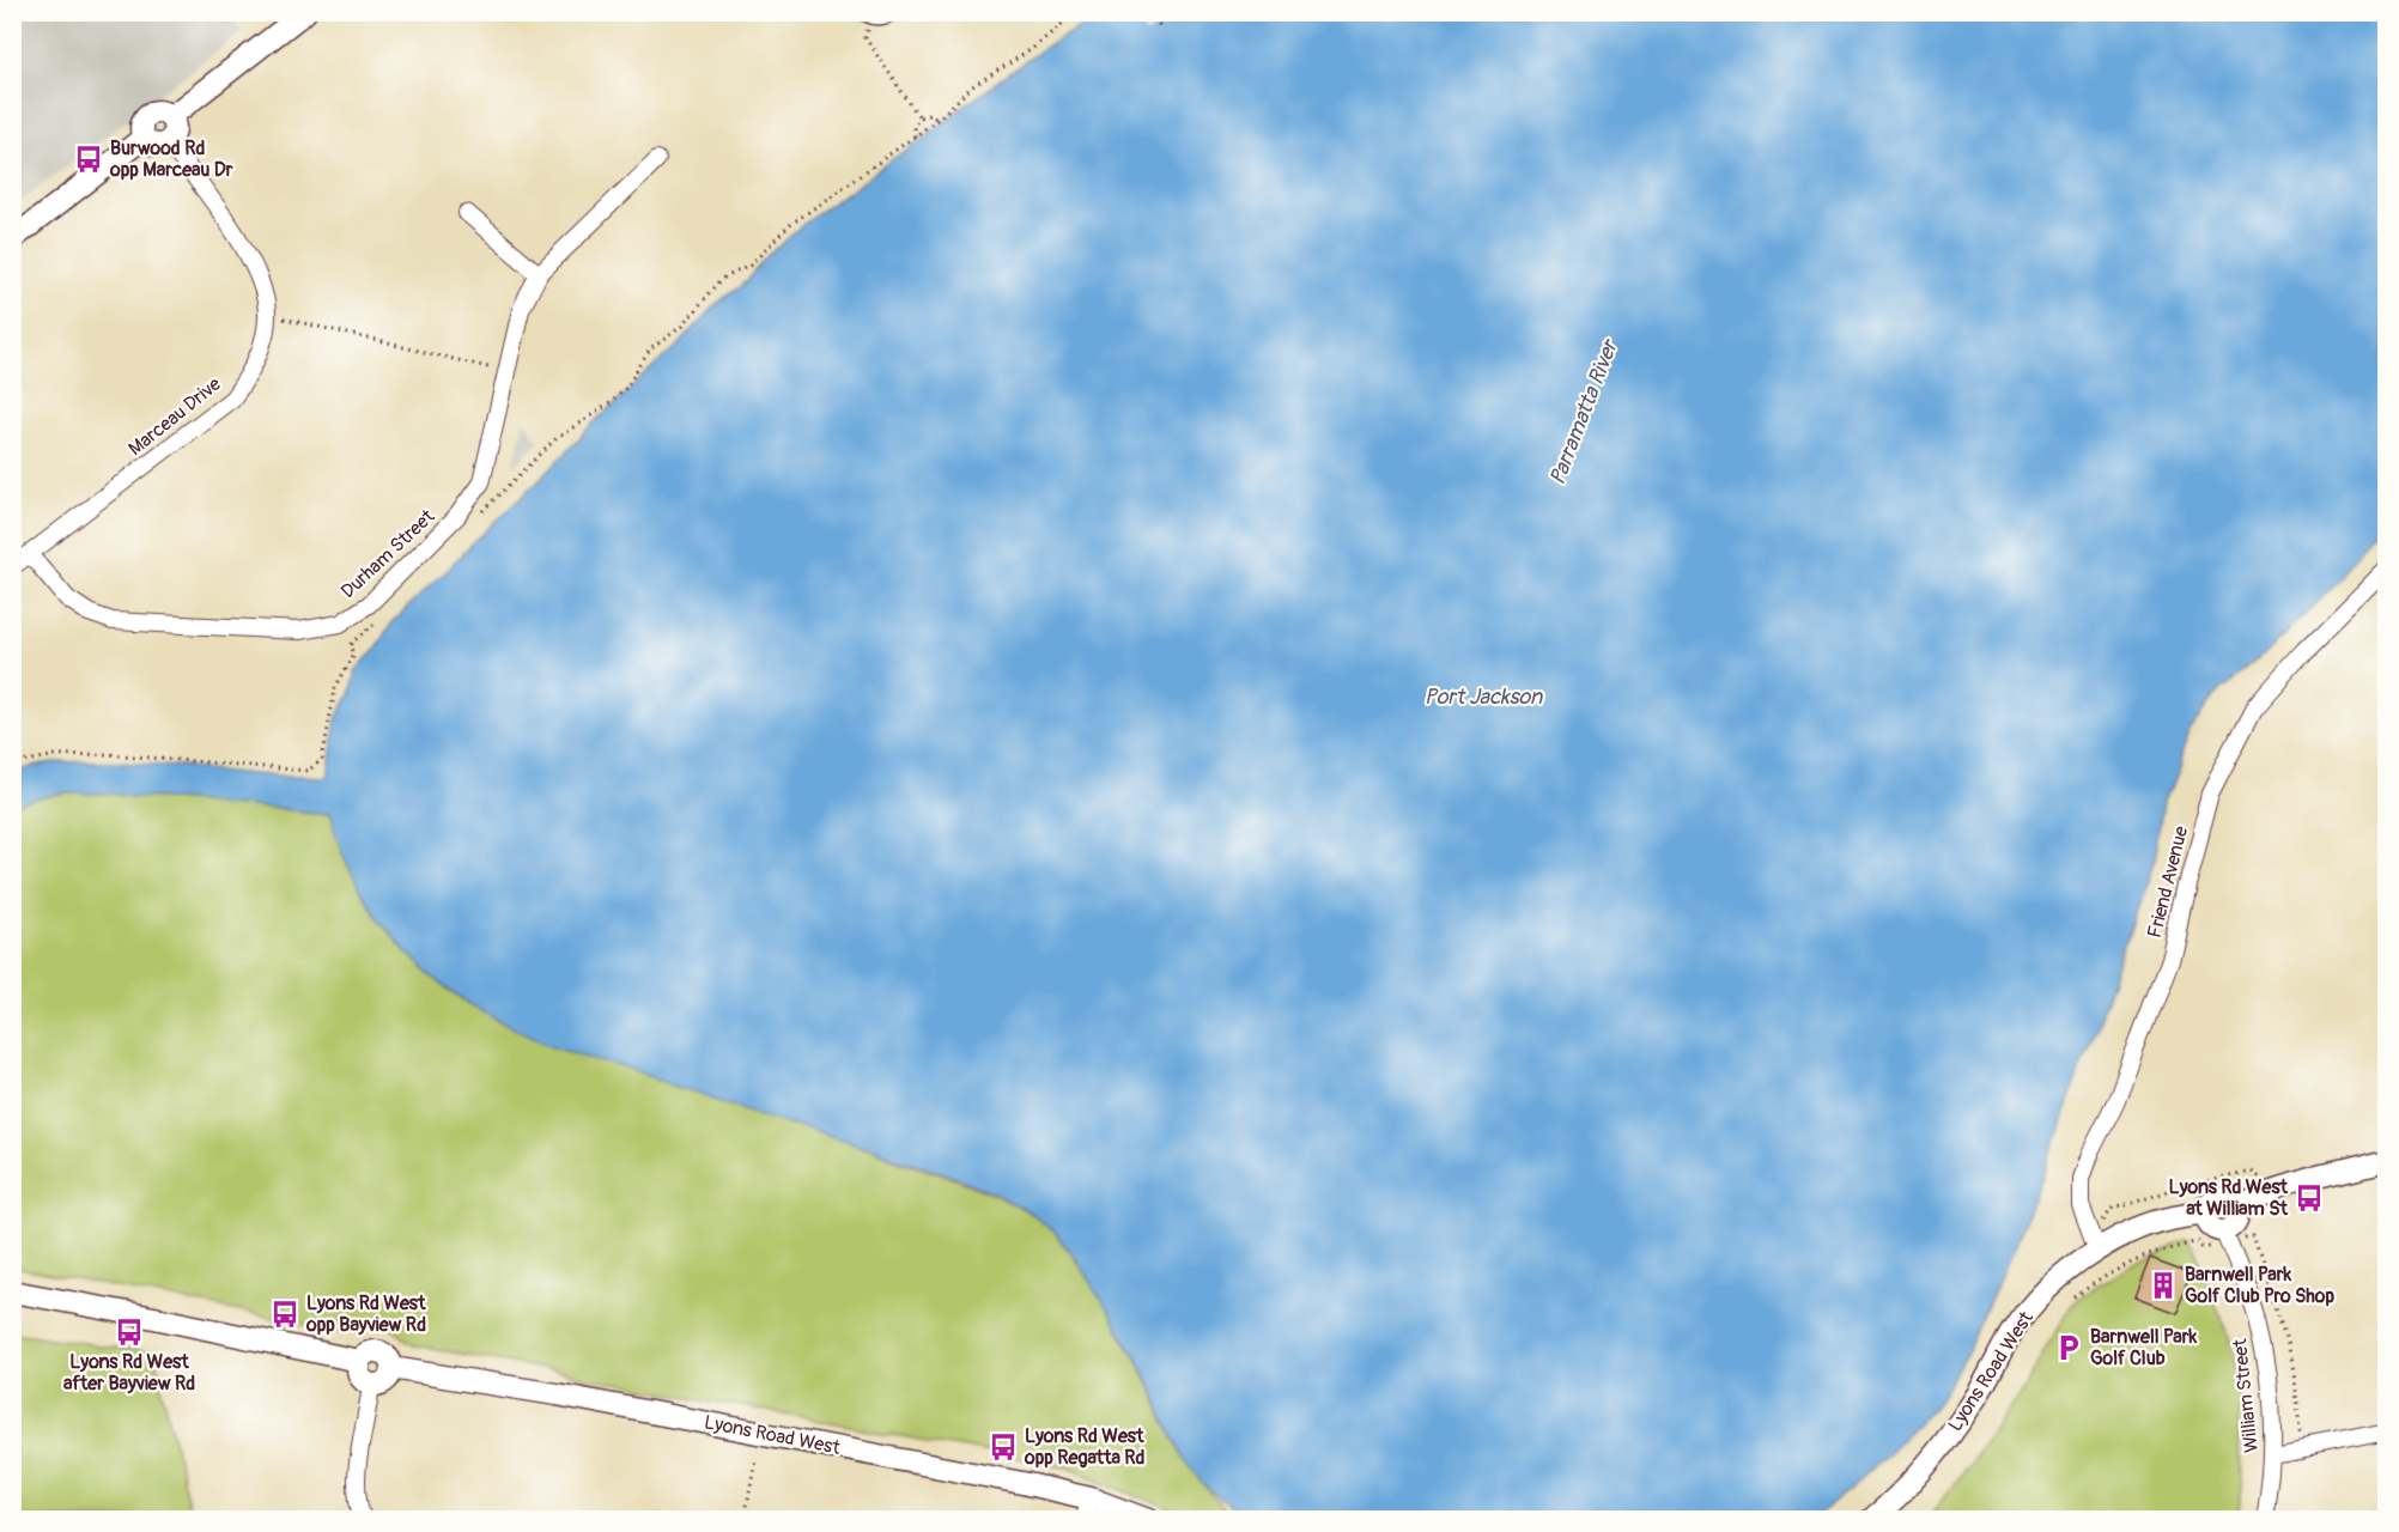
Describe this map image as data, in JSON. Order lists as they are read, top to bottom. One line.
{"streets":{"main road":["Lyons Road West"],"street":["Marceau Drive","Durham Street","Friend Avenue","William Street"]},"crossings":[["Marceau Drive","Durham Street"],["Friend Avenue","Lyons Road West"],["Lyons Road West","William Street"]],"water":["Parramatta River","Port Jackson"],"places":{"bus stop":["Burwood Rd opp Marceau Dr","Lyons Rd West at William St","Lyons Rd West opp Bayview Rd","Lyons Rd West after Bayview Rd","Lyons Rd West opp Regatta Rd"],"building":["Barnwell Park Golf Club Pro Shop"],"parking":["Barnwell Park Golf Club"]}}
